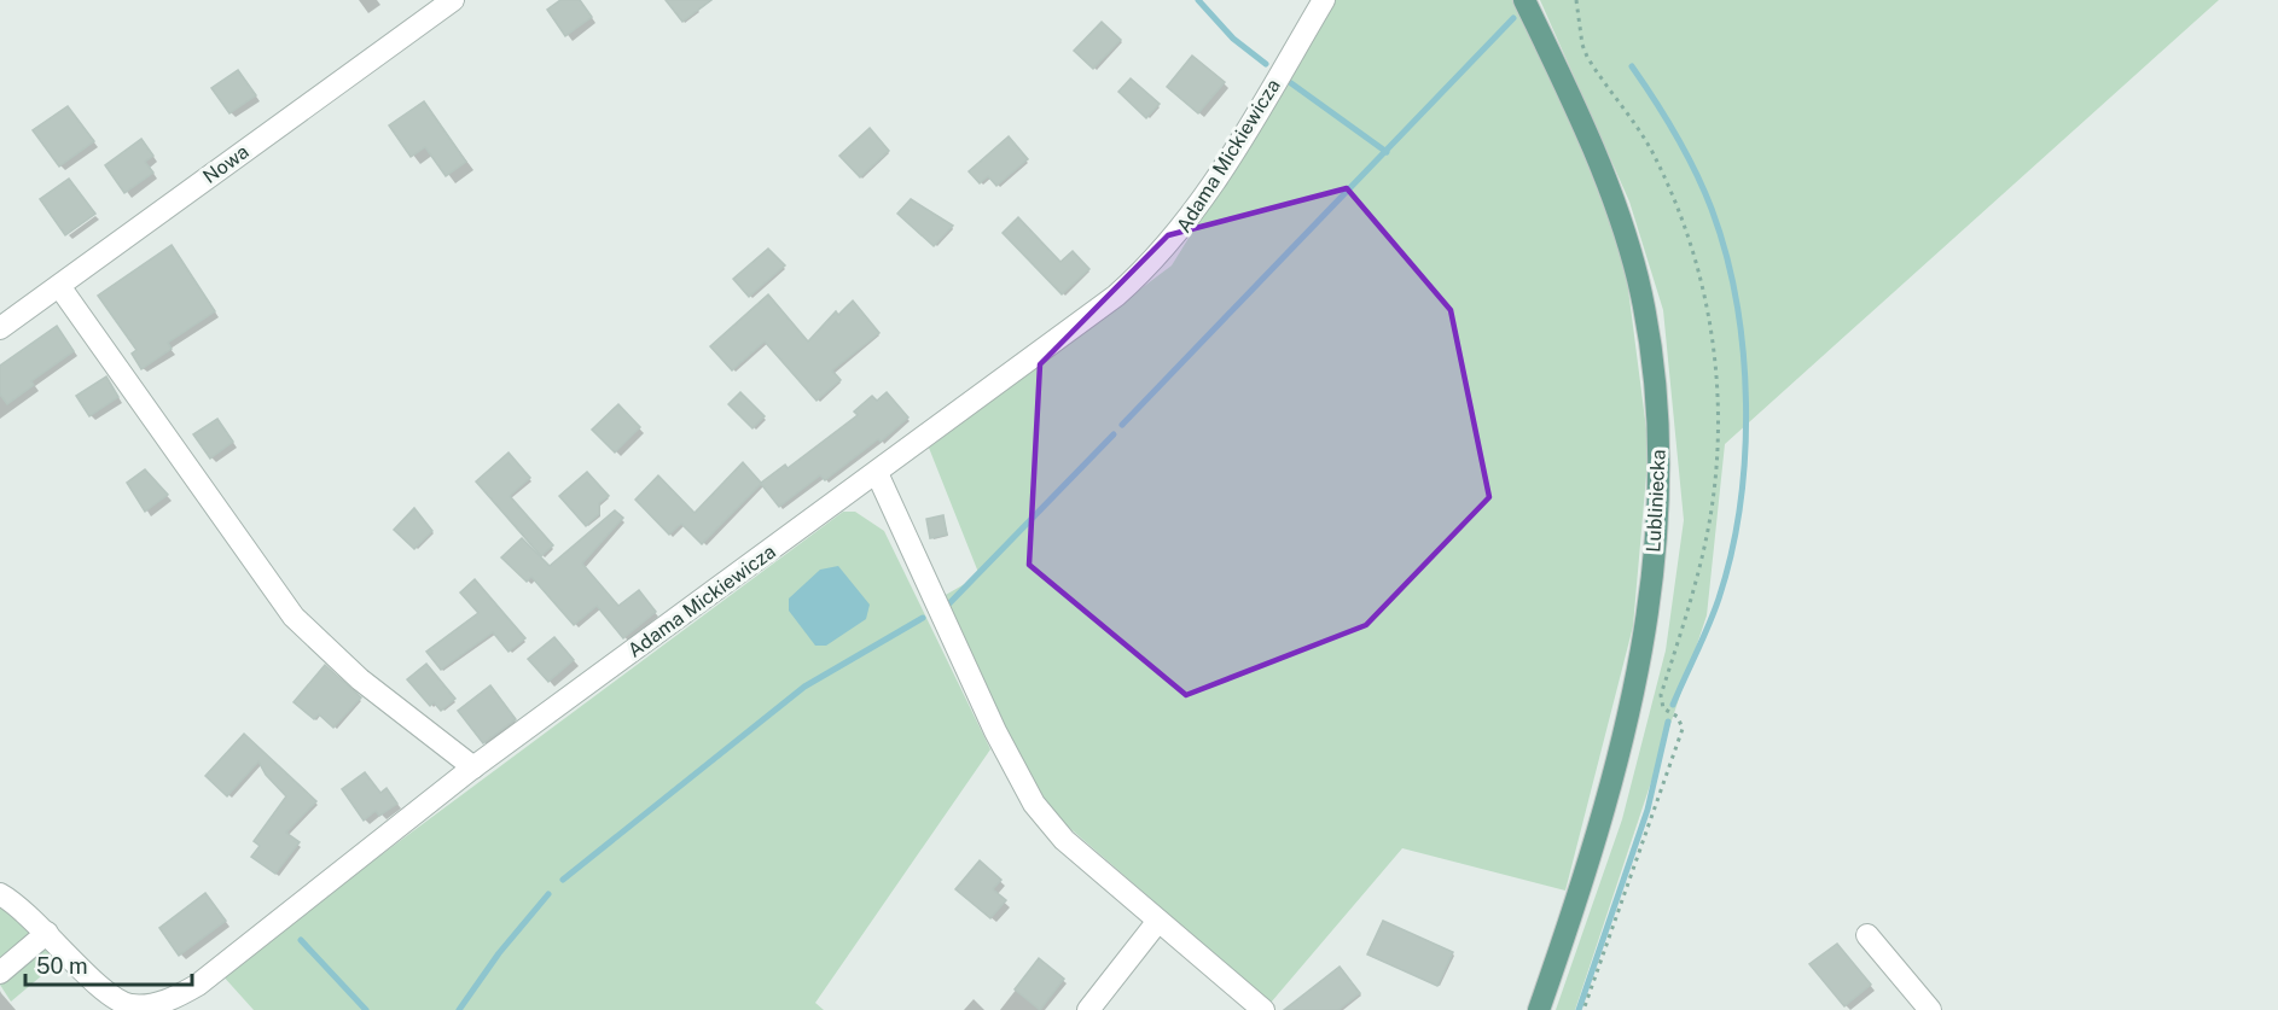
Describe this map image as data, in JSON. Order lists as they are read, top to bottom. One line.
{"streets":{"main road":["Lubliniecka"],"street":["Adama Mickiewicza","Nowa"]},"scale_bar":"50 m"}
